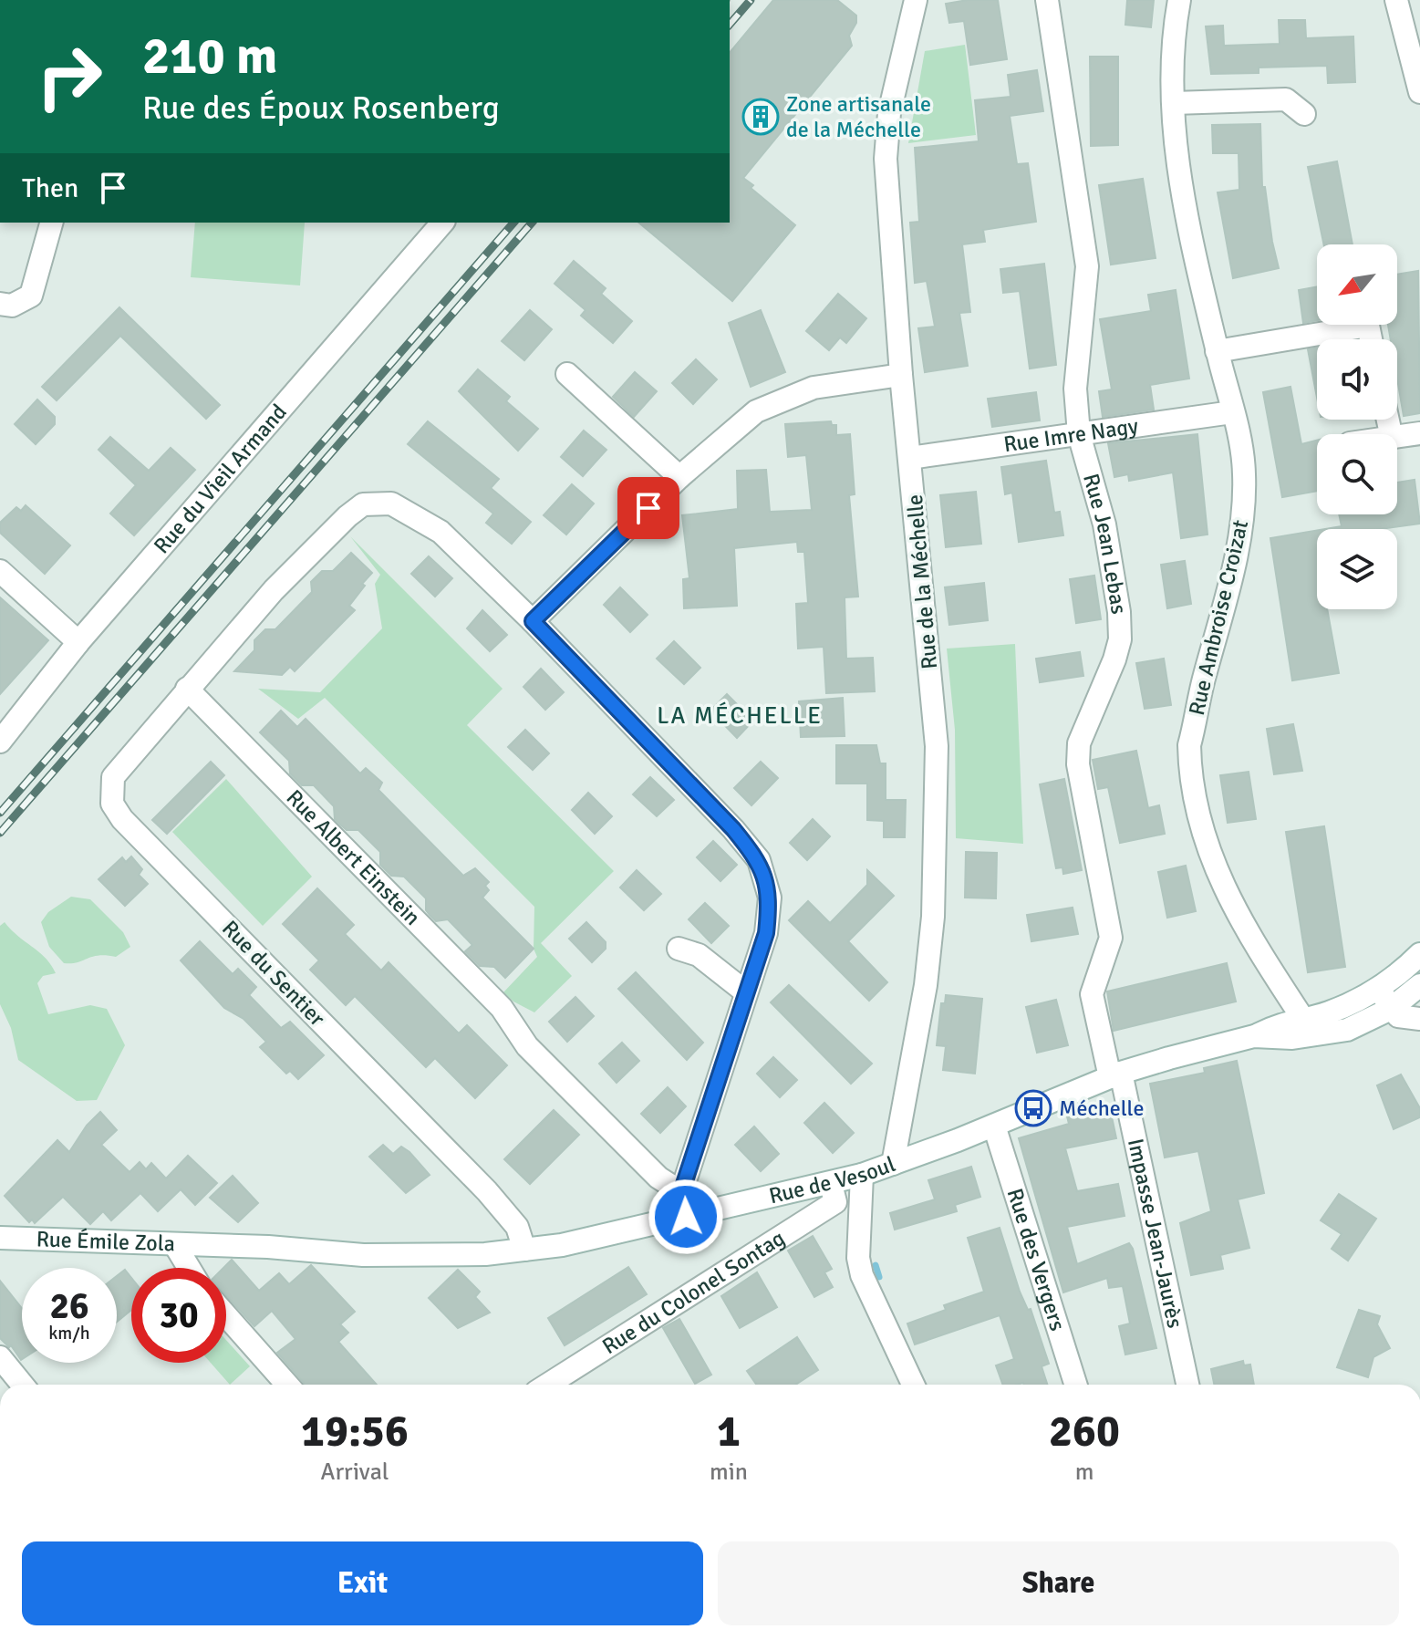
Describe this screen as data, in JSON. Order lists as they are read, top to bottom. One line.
{"streets":{"street":["Rue Imre Nagy","Rue du Vieil Armand","Rue Jean Lebas","Rue de la Méchelle","Rue Ambroise Croizat","Rue Albert Einstein","Rue du Sentier","Rue de Vesoul","Impasse Jean-Jaurès","Rue Émile Zola","Rue des Vergers","Rue du Colonel Sontag"]},"crossings":[["Rue Imre Nagy","Rue Jean Lebas"],["Rue Imre Nagy","Rue de la Méchelle"],["Rue Imre Nagy","Rue Ambroise Croizat"],["Rue Jean Lebas","Rue de Vesoul"],["Rue Jean Lebas","Impasse Jean-Jaurès"],["Rue de la Méchelle","Rue de Vesoul"],["Rue Ambroise Croizat","Rue de Vesoul"],["Rue Albert Einstein","Rue du Sentier"],["Rue du Sentier","Rue de Vesoul"],["Rue de Vesoul","Impasse Jean-Jaurès"],["Rue de Vesoul","Rue Émile Zola"],["Rue de Vesoul","Rue des Vergers"],["Rue de Vesoul","Rue du Colonel Sontag"]],"districts":["LA MÉCHELLE"],"places":{"building":["Zone artisanale de la Méchelle"],"bus stop":["Méchelle"]},"north":"bottom left","page":{"turn":["210 m","Rue des Époux Rosenberg"],"then":"Then","speed":"26 km/h","limit":"30","eta":["19:56","Arrival","1","min","260","m"],"buttons":["Exit","Share"]}}
